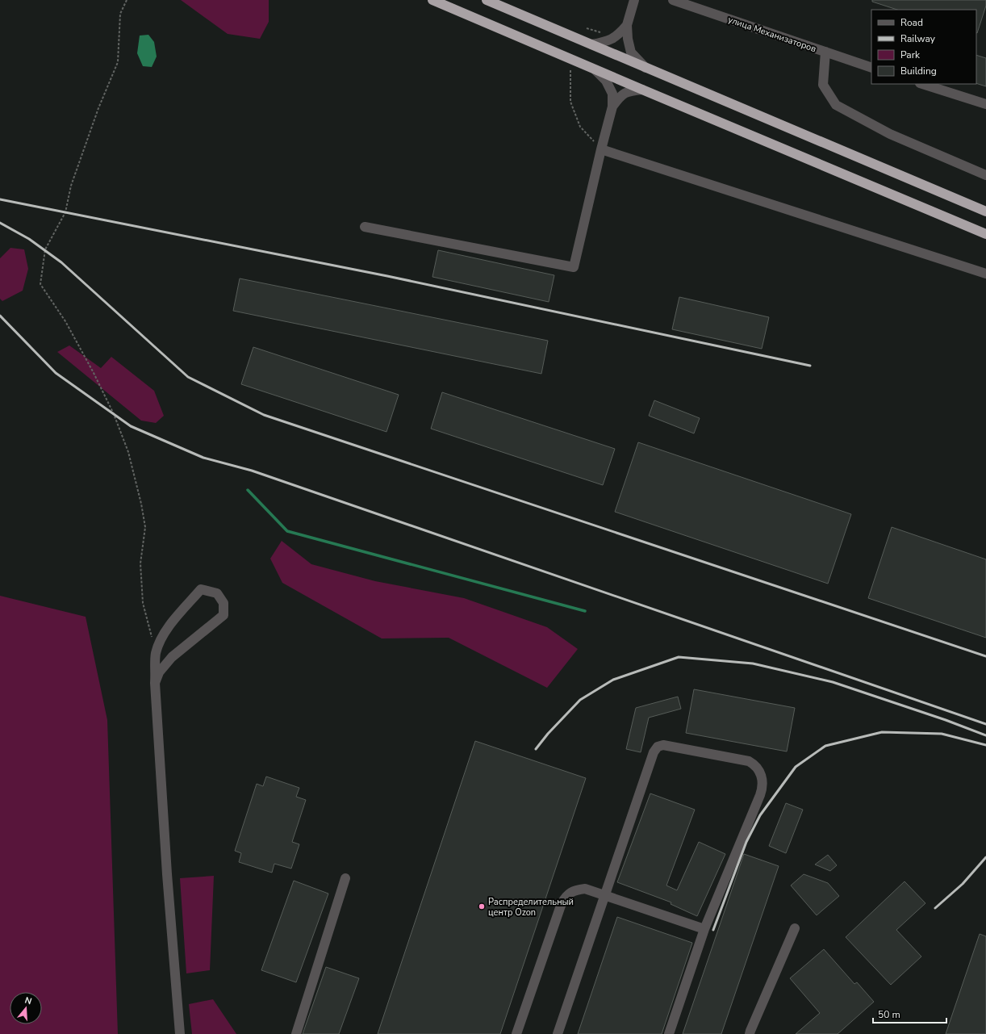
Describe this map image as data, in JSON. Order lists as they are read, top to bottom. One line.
{"streets":{"street":["улица Механизаторов"]},"places":["Распределительный центр Ozon"],"legend":["Road","Railway","Park","Building"],"scale_bar":"50 m","north":"top"}
